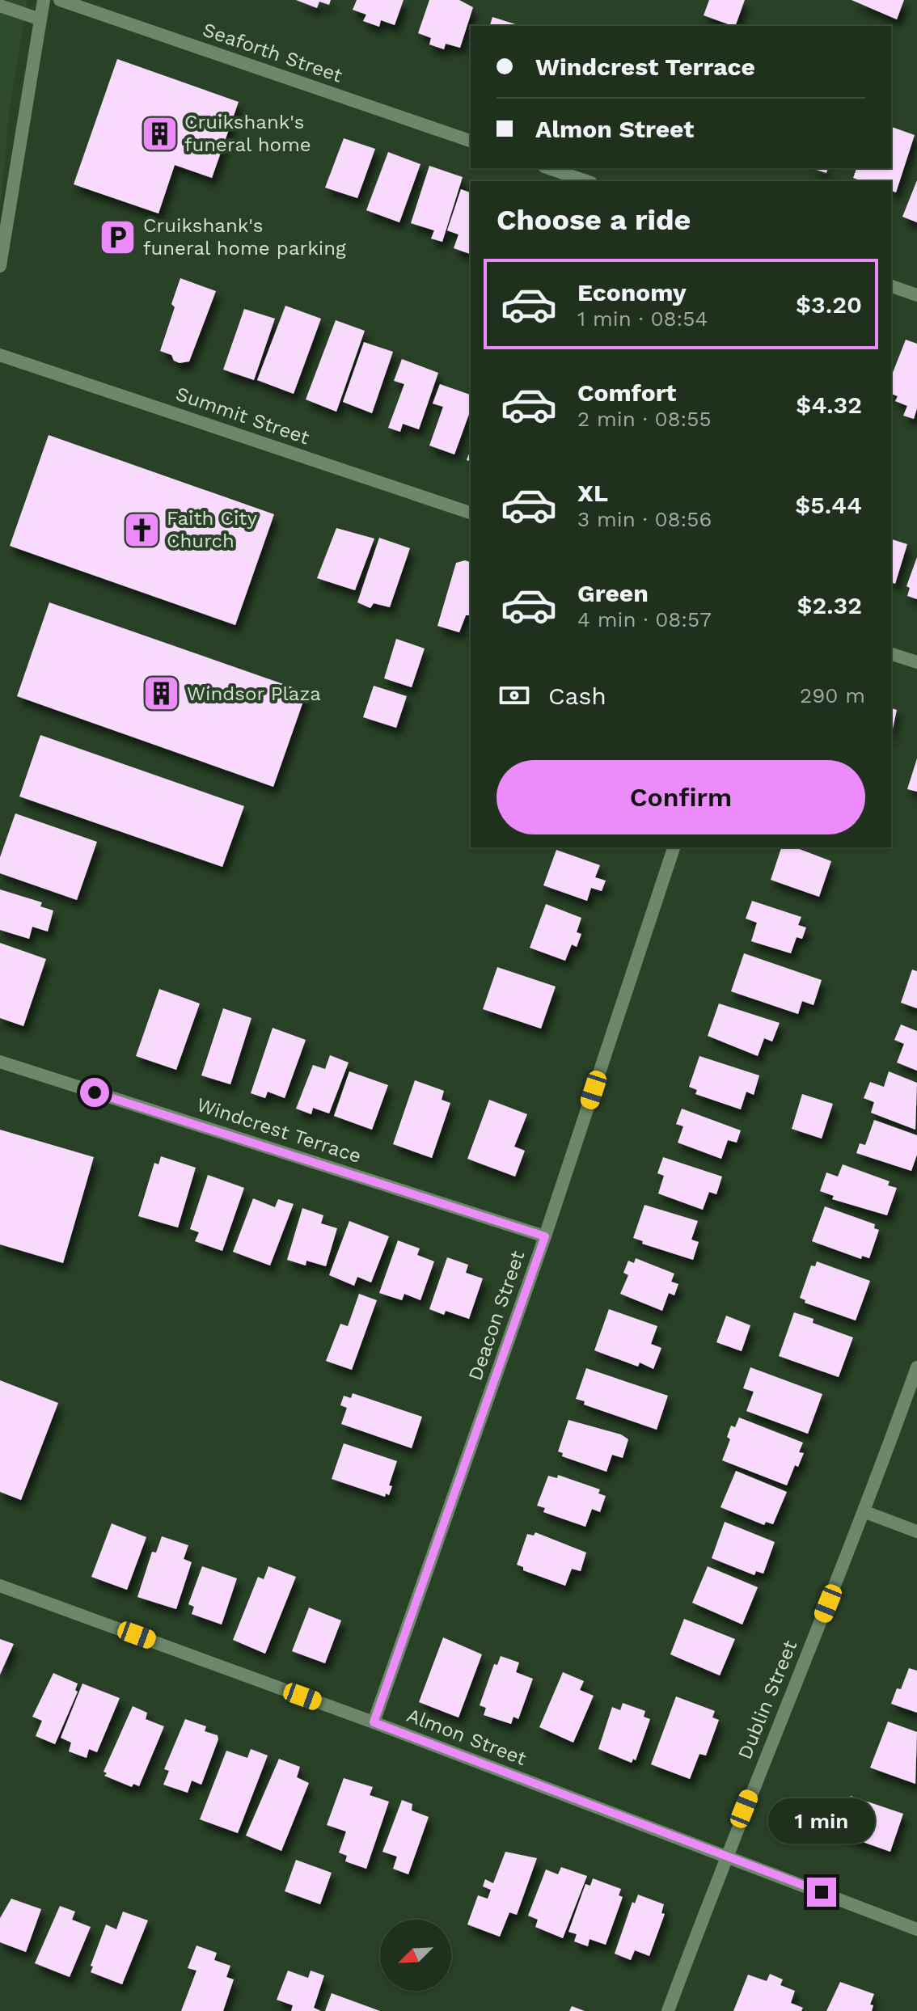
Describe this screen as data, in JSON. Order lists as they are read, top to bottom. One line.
{"streets":{"street":["Seaforth Street","Summit Street","Windcrest Terrace","Deacon Street","Dublin Street","Almon Street"]},"crossings":[["Windcrest Terrace","Deacon Street"],["Deacon Street","Almon Street"],["Dublin Street","Almon Street"]],"places":{"building":["Cruikshank's funeral home","Windsor Plaza"],"parking":["Cruikshank's funeral home parking"],"church":["Faith City Church"]},"north":"bottom left","page":{"banner":["Windcrest Terrace","Almon Street"],"heading":"Choose a ride","list":[{"name":"Economy","note":"1 min · 08:54","value":"$3.20"},{"name":"Comfort","note":"2 min · 08:55","value":"$4.32"},{"name":"XL","note":"3 min · 08:56","value":"$5.44"},{"name":"Green","note":"4 min · 08:57","value":"$2.32"}],"pay":["Cash","290 m"],"buttons":"Confirm","bubble":"1 min"}}
